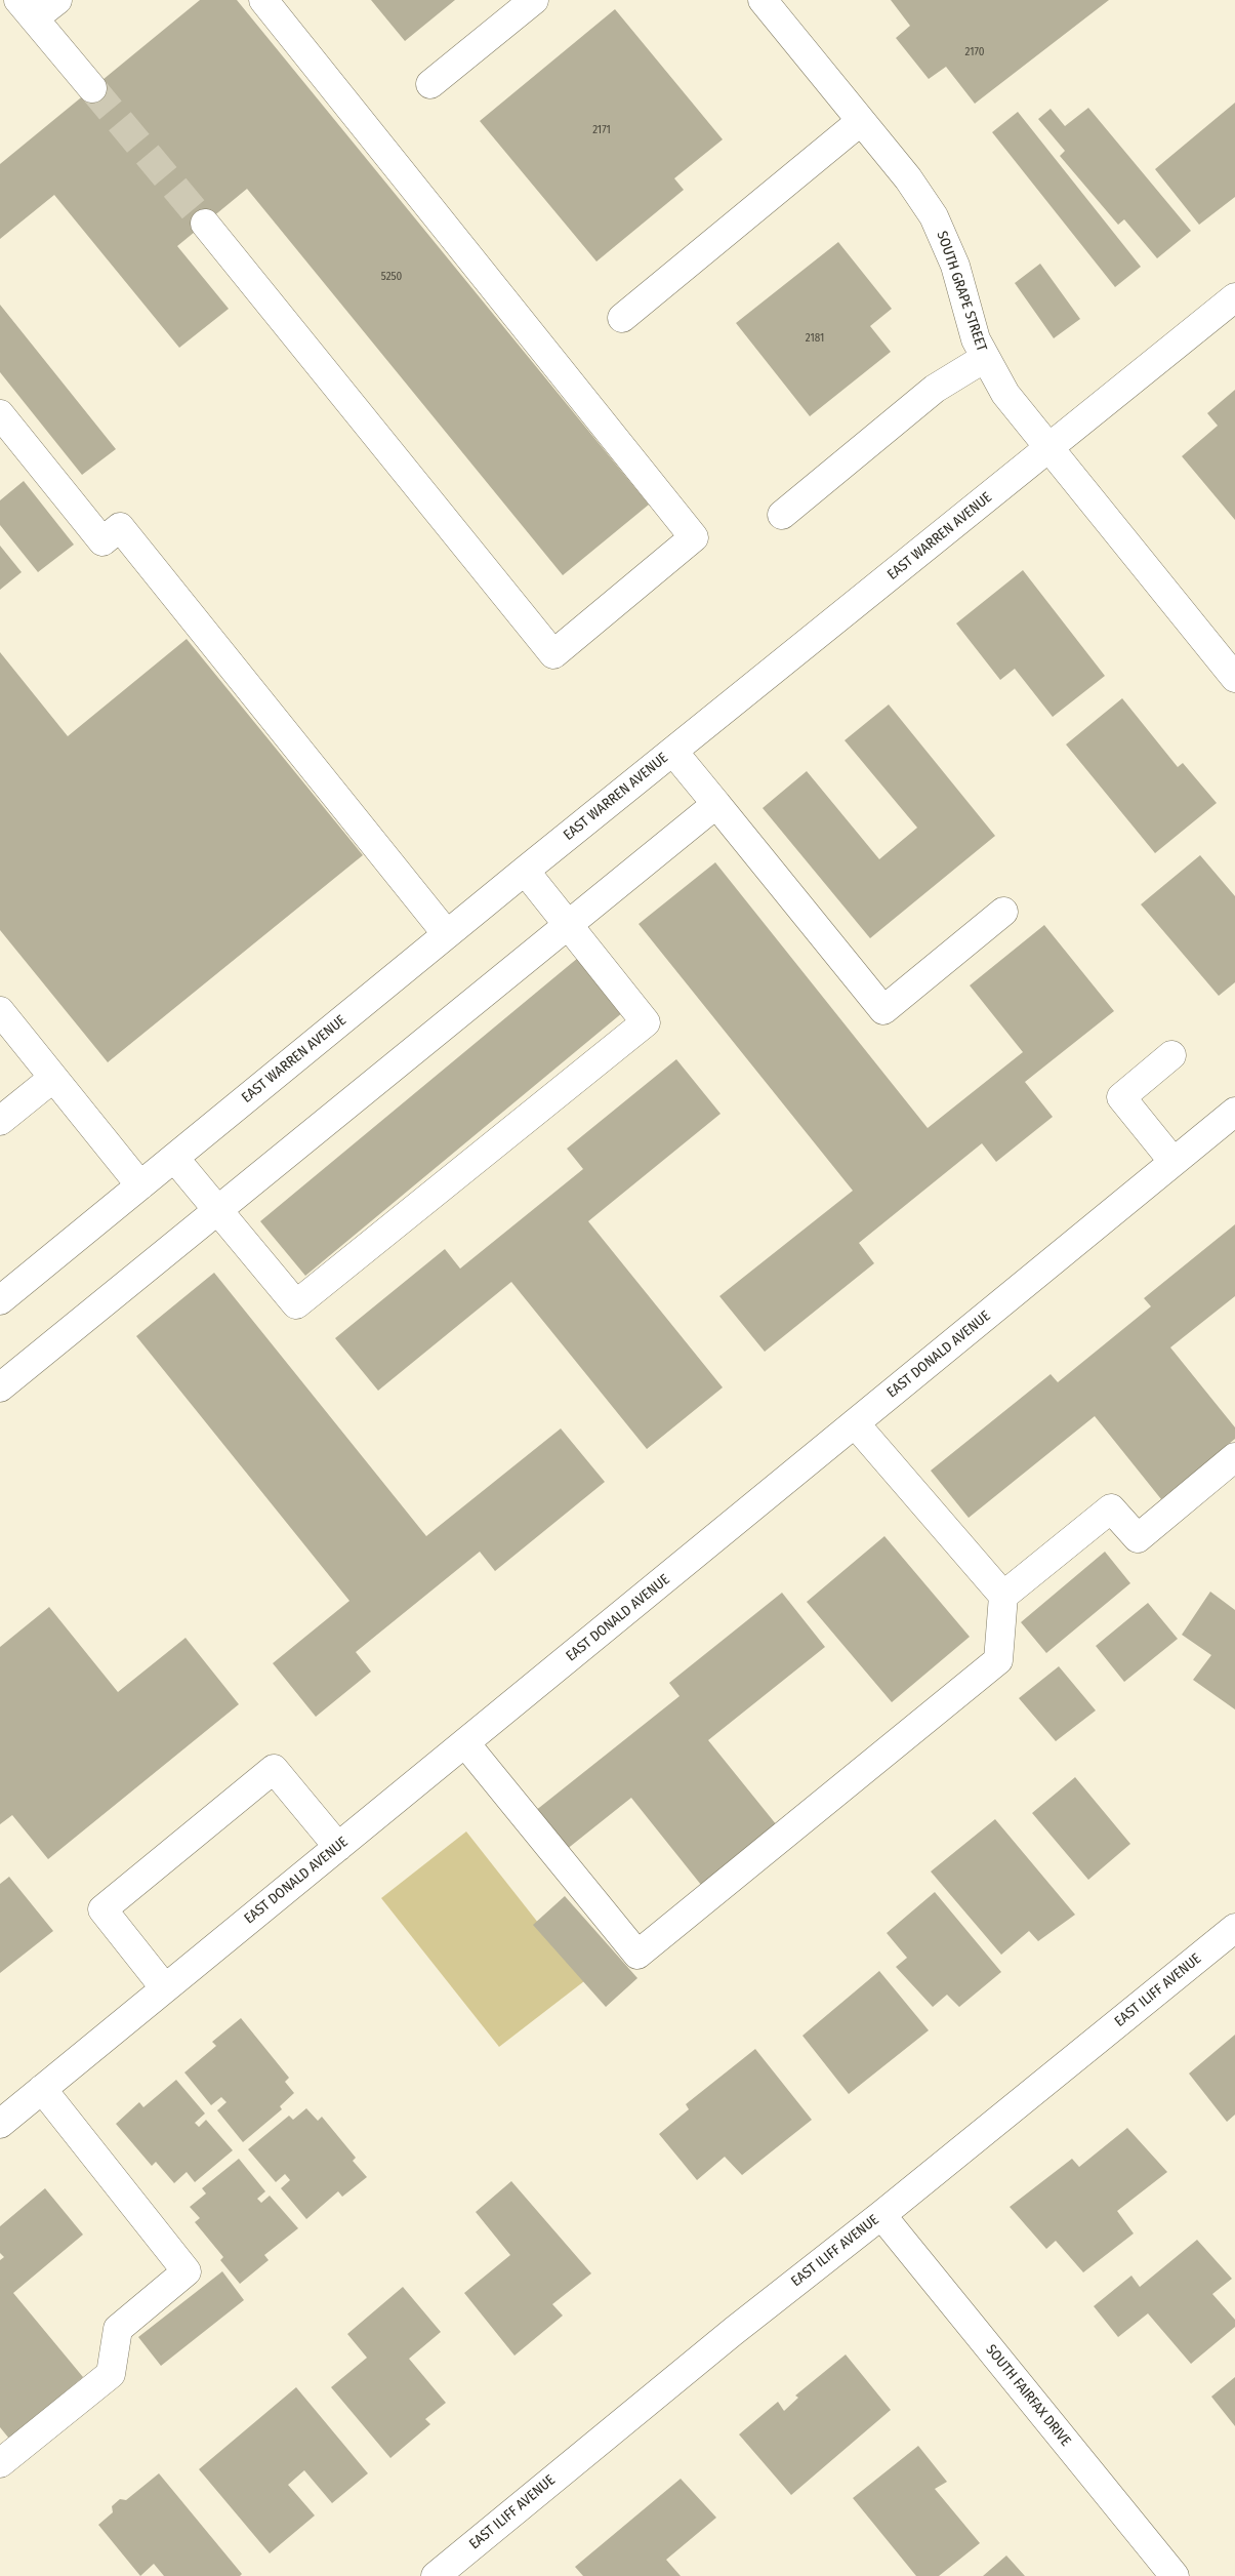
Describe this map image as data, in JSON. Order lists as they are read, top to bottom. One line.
{"streets":{"street":["SOUTH GRAPE STREET","EAST WARREN AVENUE","EAST DONALD AVENUE","EAST ILIFF AVENUE","SOUTH FAIRFAX DRIVE"]},"crossings":[["SOUTH GRAPE STREET","EAST WARREN AVENUE"],["EAST ILIFF AVENUE","SOUTH FAIRFAX DRIVE"]],"house_numbers":["2170","2171","5250","2181"]}
